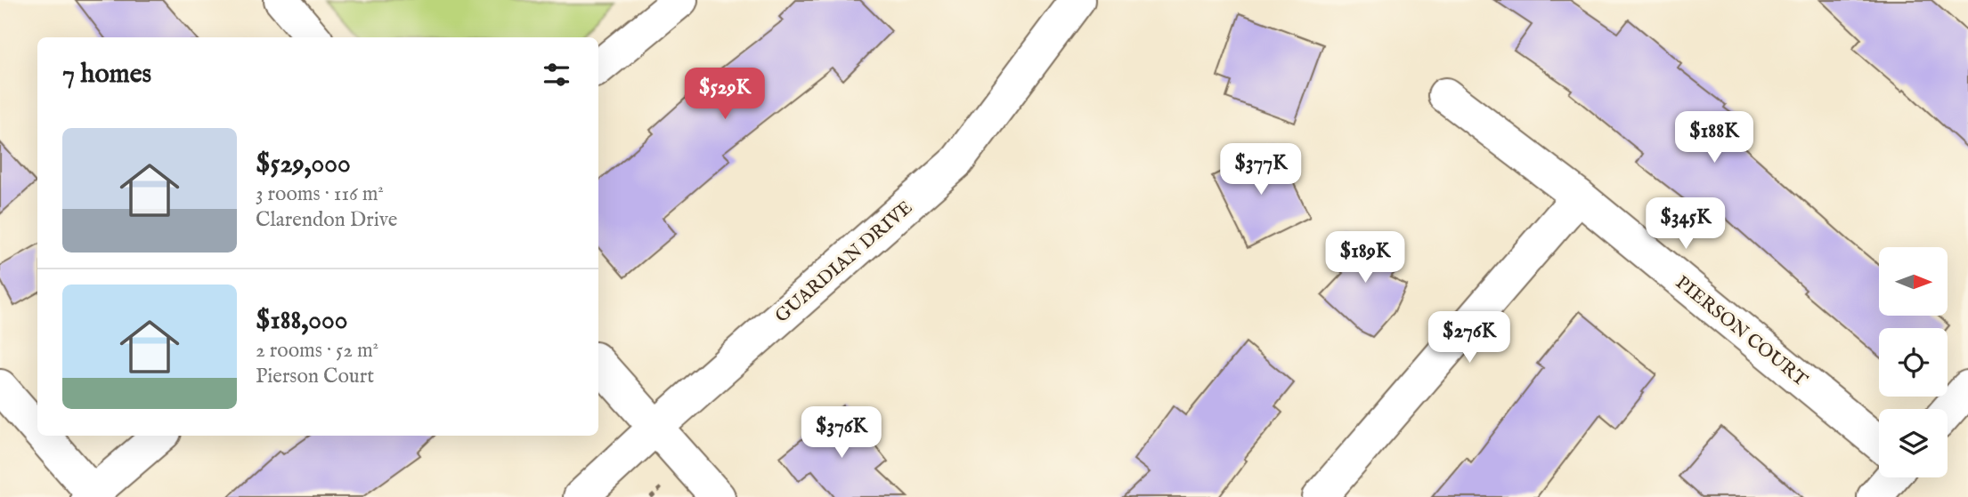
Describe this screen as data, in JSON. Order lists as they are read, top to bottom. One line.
{"streets":{"street":["GUARDIAN DRIVE","PIERSON COURT"]},"north":"right","page":{"heading":"7 homes","price":["$529K","$188K","$377K","$345K","$189K","$276K","$376K"],"list":[{"name":"$529,000","note":"3 rooms · 116 m² · Clarendon Drive"},{"name":"$188,000","note":"2 rooms · 52 m² · Pierson Court"}]}}
